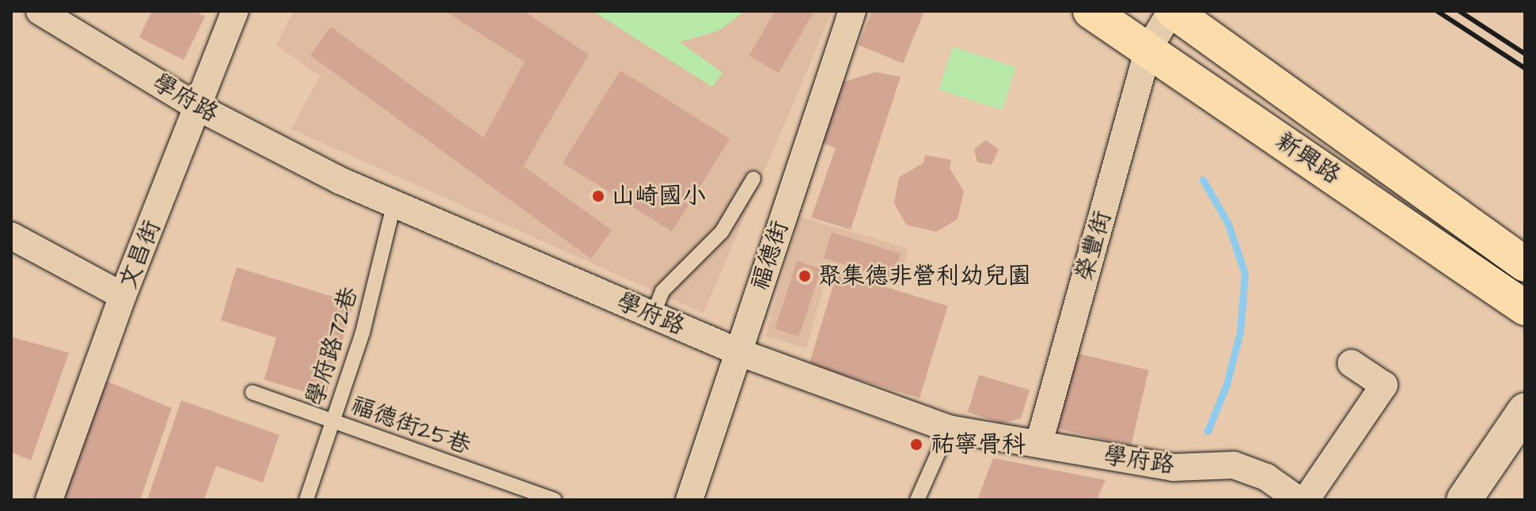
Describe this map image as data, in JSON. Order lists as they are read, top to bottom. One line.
{"streets":{"main road":["新興路"],"street":["學府路","榮豐街","文昌街","福德街"],"lane":["學府路72巷","福德街25巷"]},"crossings":[["學府路","榮豐街"],["學府路","文昌街"],["學府路","福德街"],["學府路","學府路72巷"],["新興路","榮豐街"],["學府路72巷","福德街25巷"]],"places":["山崎國小","聚集德非營利幼兒園","祐寧骨科"]}
